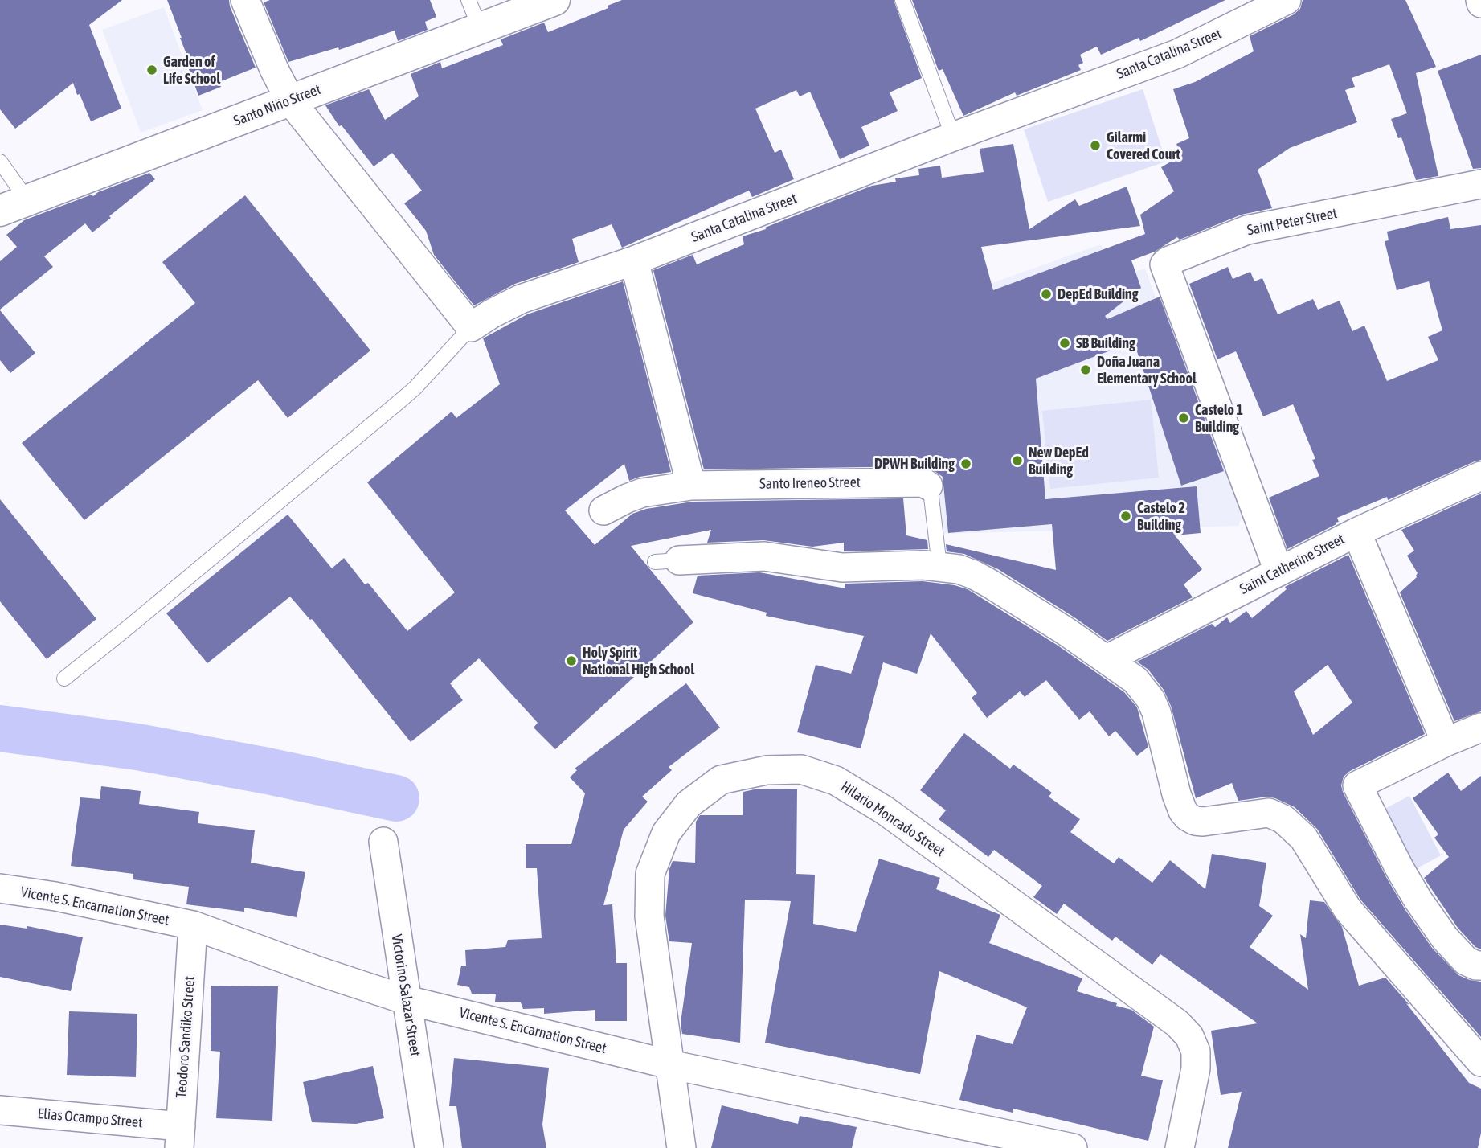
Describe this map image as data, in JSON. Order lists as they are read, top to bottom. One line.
{"streets":{"main road":["Santo Niño Street"],"street":["Santa Catalina Street","Saint Peter Street","Santo Ireneo Street","Saint Catherine Street","Hilario Moncado Street","Vicente S. Encarnation Street","Victorino Salazar Street","Teodoro Sandiko Street","Elias Ocampo Street"]},"crossings":[["Saint Peter Street","Saint Catherine Street"],["Hilario Moncado Street","Vicente S. Encarnation Street"],["Vicente S. Encarnation Street","Victorino Salazar Street"],["Vicente S. Encarnation Street","Teodoro Sandiko Street"],["Teodoro Sandiko Street","Elias Ocampo Street"]],"places":["Garden of Life School","Gilarmi Covered Court","DepEd Building","SB Building","Doña Juana Elementary School","Castelo 1 Building","New DepEd Building","DPWH Building","Castelo 2 Building","Holy Spirit National High School"]}
